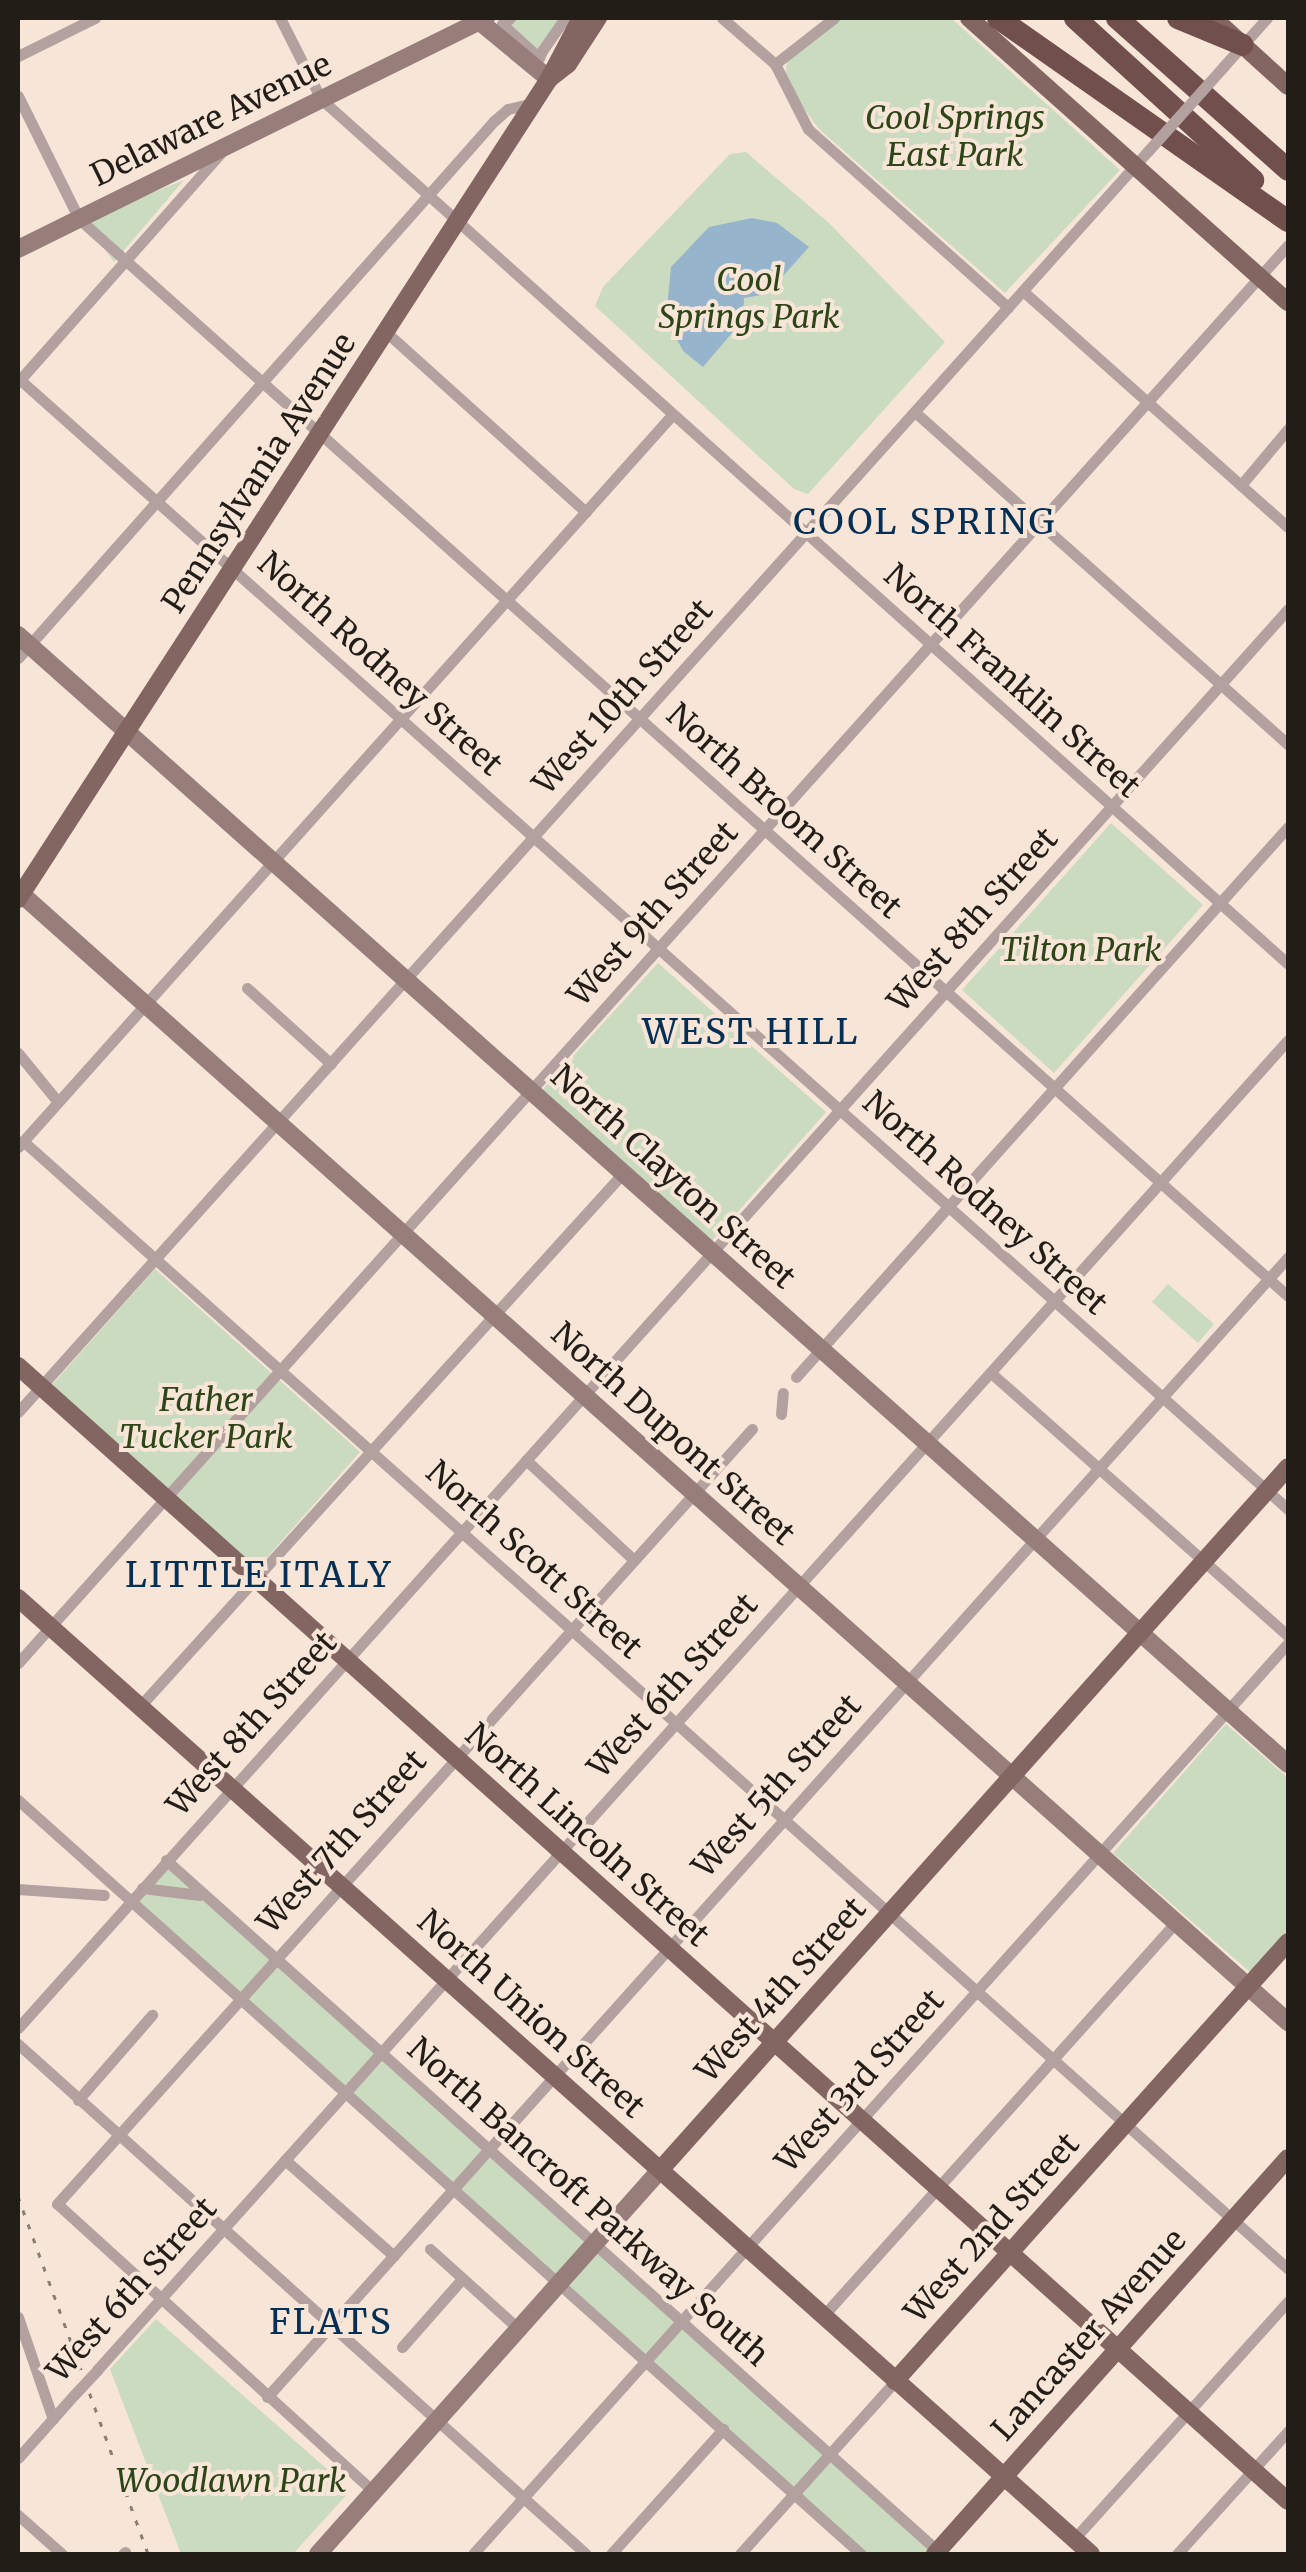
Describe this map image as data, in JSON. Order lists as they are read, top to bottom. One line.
{"streets":{"main road":["Pennsylvania Avenue","North Lincoln Street","West 4th Street","North Union Street","West 2nd Street","Lancaster Avenue"],"street":["Delaware Avenue","North Rodney Street","North Franklin Street","West 10th Street","North Broom Street","West 9th Street","West 8th Street","North Clayton Street","North Dupont Street","North Scott Street","West 6th Street","West 5th Street","West 7th Street","West 3rd Street","North Bancroft Parkway South"]},"crossings":[["Delaware Avenue","North Franklin Street"],["Delaware Avenue","North Broom Street"],["Pennsylvania Avenue","North Rodney Street"],["Pennsylvania Avenue","North Franklin Street"],["Pennsylvania Avenue","North Broom Street"],["Pennsylvania Avenue","North Clayton Street"],["Pennsylvania Avenue","North Dupont Street"],["North Rodney Street","West 10th Street"],["North Rodney Street","West 9th Street"],["North Rodney Street","West 8th Street"],["North Rodney Street","West 6th Street"],["North Rodney Street","West 5th Street"],["North Rodney Street","West 4th Street"],["North Franklin Street","West 10th Street"],["North Franklin Street","West 9th Street"],["North Franklin Street","West 8th Street"],["West 10th Street","North Broom Street"],["West 10th Street","North Clayton Street"],["West 10th Street","North Dupont Street"],["West 10th Street","North Scott Street"],["West 10th Street","North Lincoln Street"],["North Broom Street","West 9th Street"],["North Broom Street","West 8th Street"],["North Broom Street","West 6th Street"],["North Broom Street","West 5th Street"],["West 9th Street","North Clayton Street"],["West 9th Street","North Dupont Street"],["West 9th Street","North Scott Street"],["West 9th Street","North Lincoln Street"],["West 9th Street","North Union Street"],["West 8th Street","North Clayton Street"],["West 8th Street","North Dupont Street"],["West 8th Street","North Scott Street"],["West 8th Street","North Lincoln Street"],["West 8th Street","North Union Street"],["West 8th Street","North Bancroft Parkway South"],["North Clayton Street","West 6th Street"],["North Clayton Street","West 5th Street"],["North Clayton Street","West 4th Street"],["North Clayton Street","West 3rd Street"],["North Dupont Street","West 6th Street"],["North Dupont Street","West 5th Street"],["North Dupont Street","West 7th Street"],["North Dupont Street","West 4th Street"],["North Dupont Street","West 3rd Street"],["North Dupont Street","West 2nd Street"],["North Scott Street","West 6th Street"],["North Scott Street","West 5th Street"],["North Scott Street","West 7th Street"],["North Scott Street","West 4th Street"],["North Scott Street","West 3rd Street"],["North Scott Street","West 2nd Street"],["North Scott Street","Lancaster Avenue"],["West 6th Street","North Lincoln Street"],["West 6th Street","West 7th Street"],["West 6th Street","North Union Street"],["West 6th Street","North Bancroft Parkway South"],["West 5th Street","North Lincoln Street"],["West 5th Street","North Union Street"],["West 5th Street","North Bancroft Parkway South"],["North Lincoln Street","West 7th Street"],["North Lincoln Street","West 4th Street"],["North Lincoln Street","West 3rd Street"],["North Lincoln Street","West 2nd Street"],["North Lincoln Street","Lancaster Avenue"],["West 7th Street","North Union Street"],["West 7th Street","North Bancroft Parkway South"],["West 4th Street","North Union Street"],["West 4th Street","North Bancroft Parkway South"],["North Union Street","West 3rd Street"],["North Union Street","West 2nd Street"],["North Union Street","Lancaster Avenue"],["West 3rd Street","North Bancroft Parkway South"],["North Bancroft Parkway South","West 2nd Street"],["North Bancroft Parkway South","Lancaster Avenue"]],"districts":["COOL SPRING","WEST HILL","LITTLE ITALY","FLATS"],"parks":["Cool Springs East Park","Cool Springs Park","Tilton Park","Father Tucker Park","Woodlawn Park"]}
